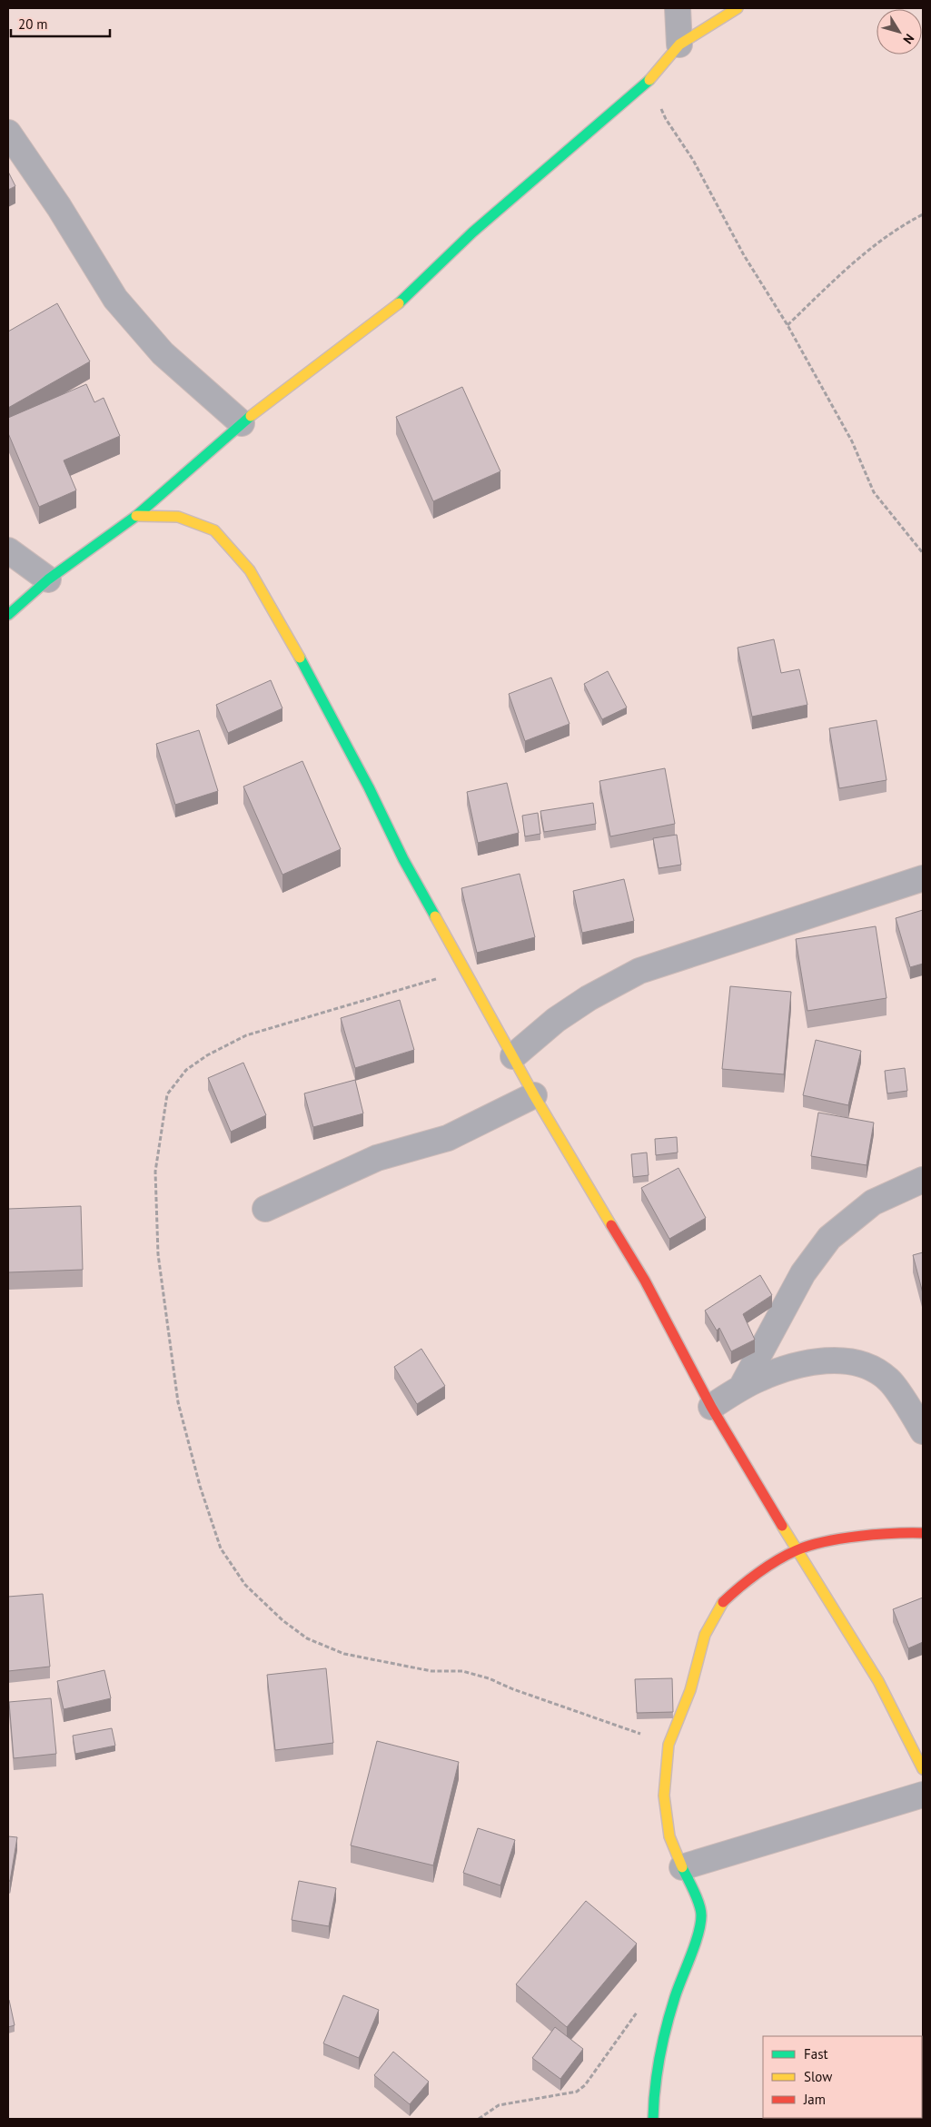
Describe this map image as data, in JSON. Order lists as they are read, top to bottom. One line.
{"legend":["Fast","Slow","Jam"],"scale_bar":"20 m","north":"bottom right"}
